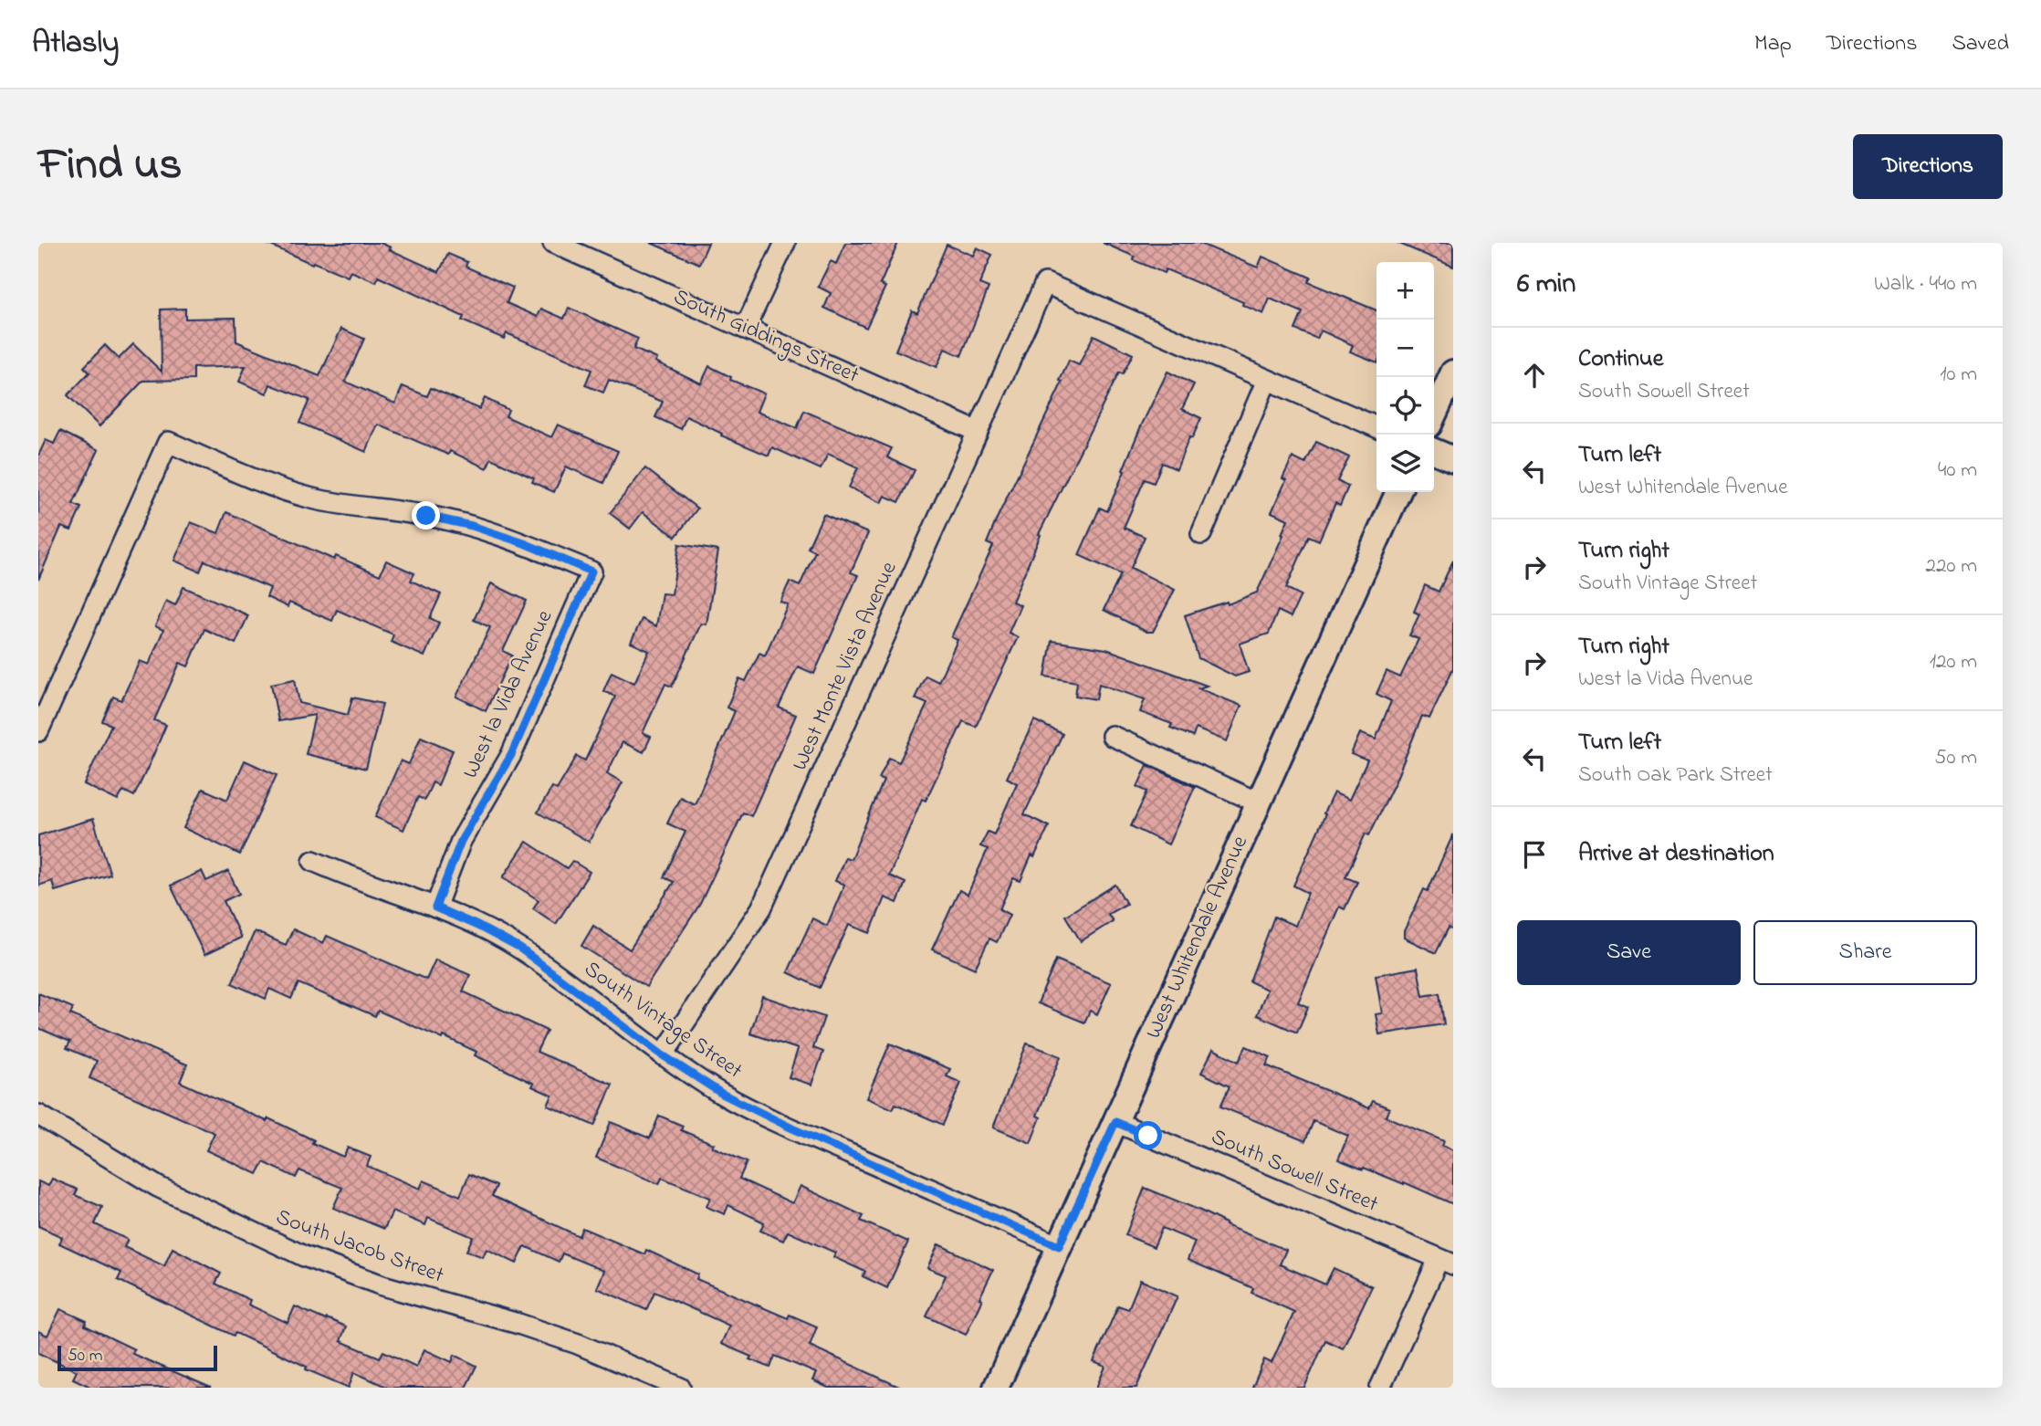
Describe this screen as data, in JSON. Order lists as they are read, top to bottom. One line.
{"streets":{"street":["South Giddings Street","West Monte Vista Avenue","West la Vida Avenue","West Whitendale Avenue","South Vintage Street","South Sowell Street","South Jacob Street"]},"crossings":[["South Giddings Street","West Monte Vista Avenue"],["West Monte Vista Avenue","South Vintage Street"],["West la Vida Avenue","South Vintage Street"],["West Whitendale Avenue","South Vintage Street"],["West Whitendale Avenue","South Sowell Street"]],"scale_bar":"50 m","page":{"header":"Atlasly","nav":["Map","Directions","Saved"],"title":"Find us","buttons":["Directions",["Save","Share"]],"heading":["6 min","Walk · 440 m"],"map_buttons":["+","−"],"list":[["Continue","South Sowell Street","10 m"],["Turn left","West Whitendale Avenue","40 m"],["Turn right","South Vintage Street","220 m"],["Turn right","West la Vida Avenue","120 m"],["Turn left","South Oak Park Street","50 m"],"Arrive at destination"],"scale":"50 m"}}
